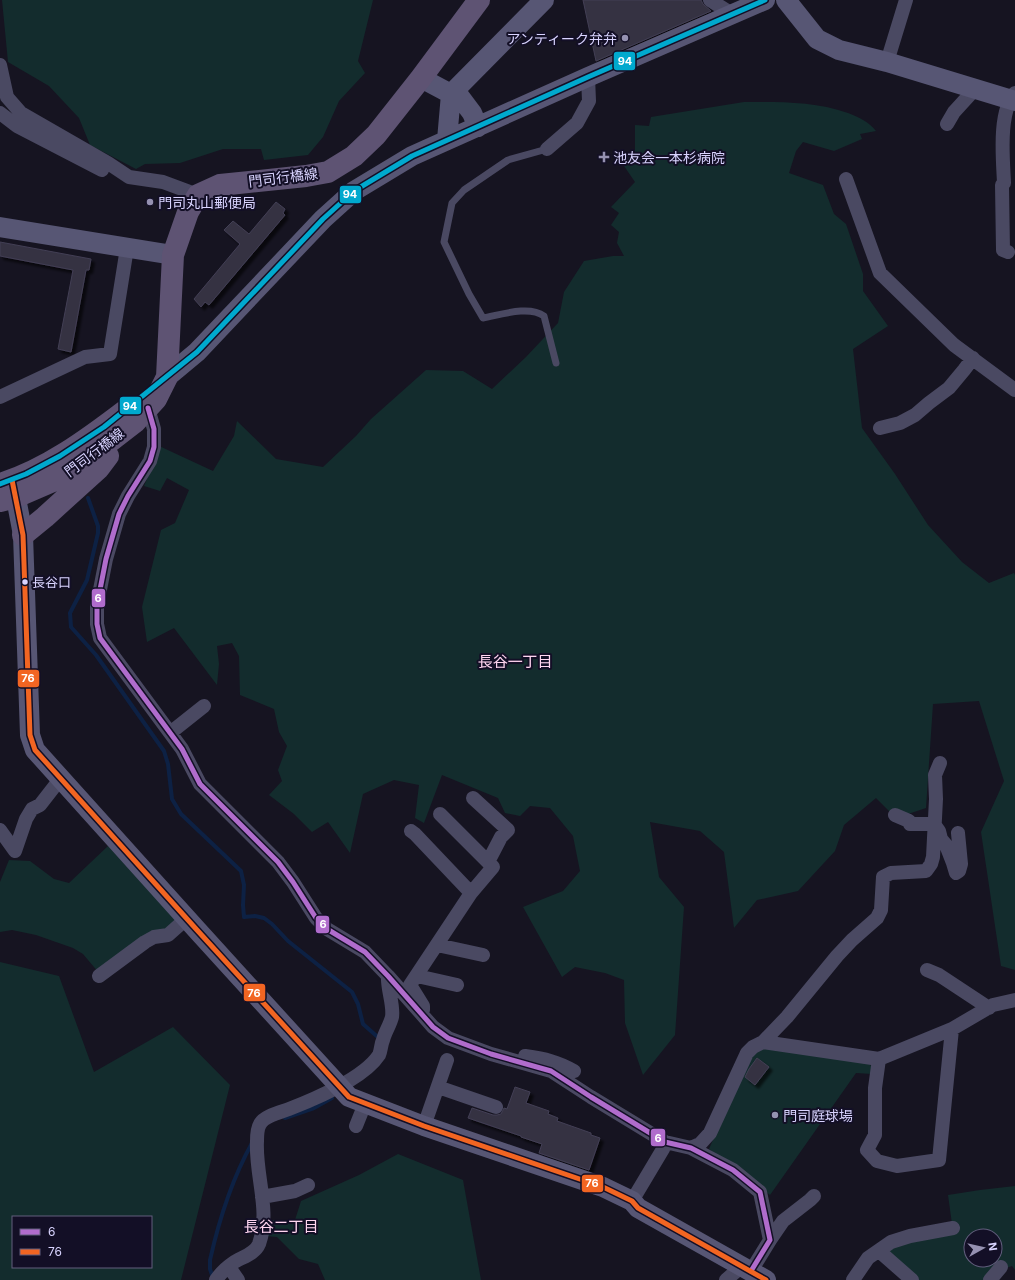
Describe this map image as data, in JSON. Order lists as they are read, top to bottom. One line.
{"streets":{"main road":["門司行橋線"]},"districts":["長谷一丁目","長谷二丁目"],"places":{"other":["アンティーク弁弁","門司丸山郵便局","長谷口","門司庭球場"],"health":["池友会一本杉病院"]},"lines":["transit line 94","transit line 6","transit line 76"],"legend":["6","76"],"north":"right"}
